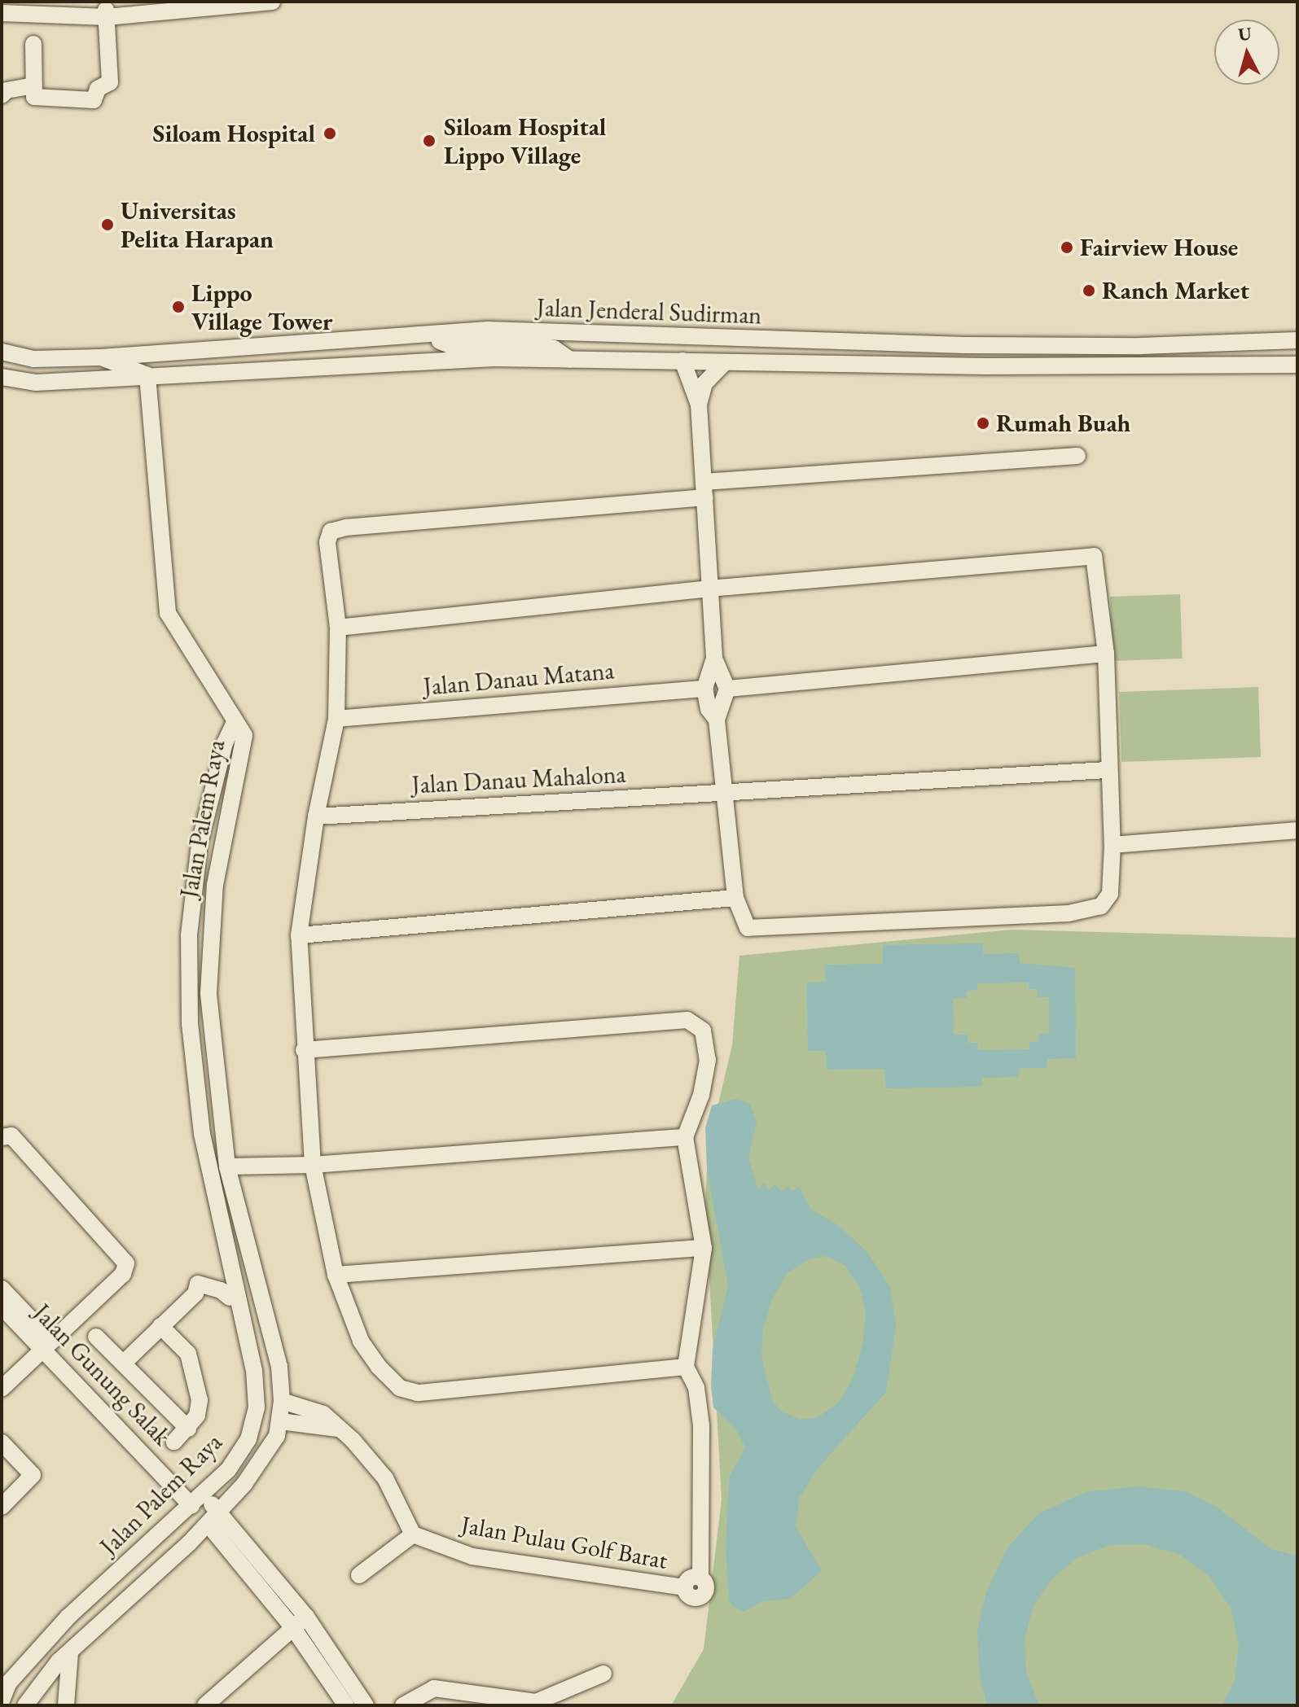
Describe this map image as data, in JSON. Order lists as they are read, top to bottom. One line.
{"streets":{"street":["Jalan Jenderal Sudirman","Jalan Danau Matana","Jalan Danau Mahalona","Jalan Palem Raya","Jalan Gunung Salak","Jalan Pulau Golf Barat"]},"crossings":[["Jalan Palem Raya","Jalan Gunung Salak"]],"places":["Siloam Hospital","Siloam Hospital Lippo Village","Universitas Pelita Harapan","Fairview House","Ranch Market","Lippo Village Tower","Rumah Buah"],"north":"top"}
